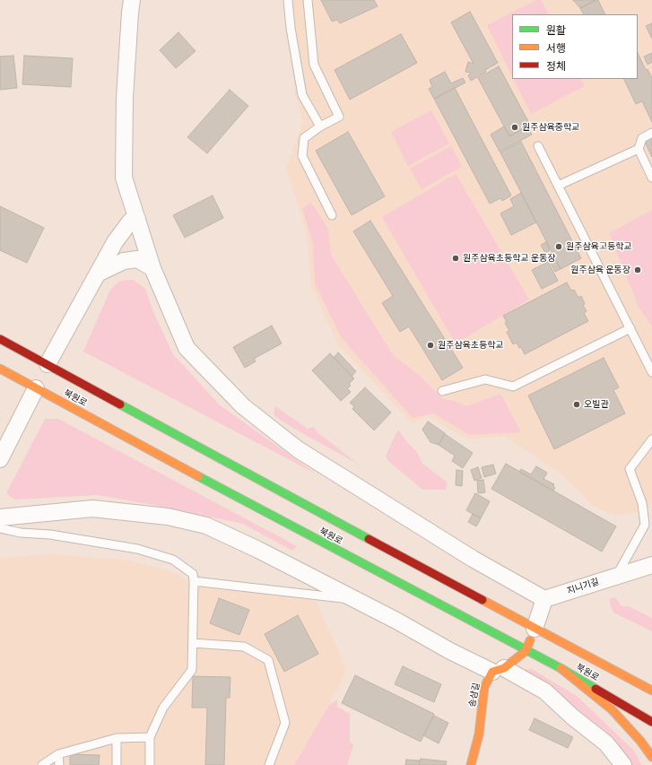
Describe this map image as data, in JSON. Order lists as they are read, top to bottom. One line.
{"streets":{"main road":["북원로","송삼길"],"street":["지니기길"]},"crossings":[["북원로","송삼길"]],"places":["원주삼육중학교","원주삼육고등학교","원주삼육초등학교 운동장","원주삼육 운동장","원주삼육초등학교","오빌관"],"legend":["원활","서행","정체"]}
